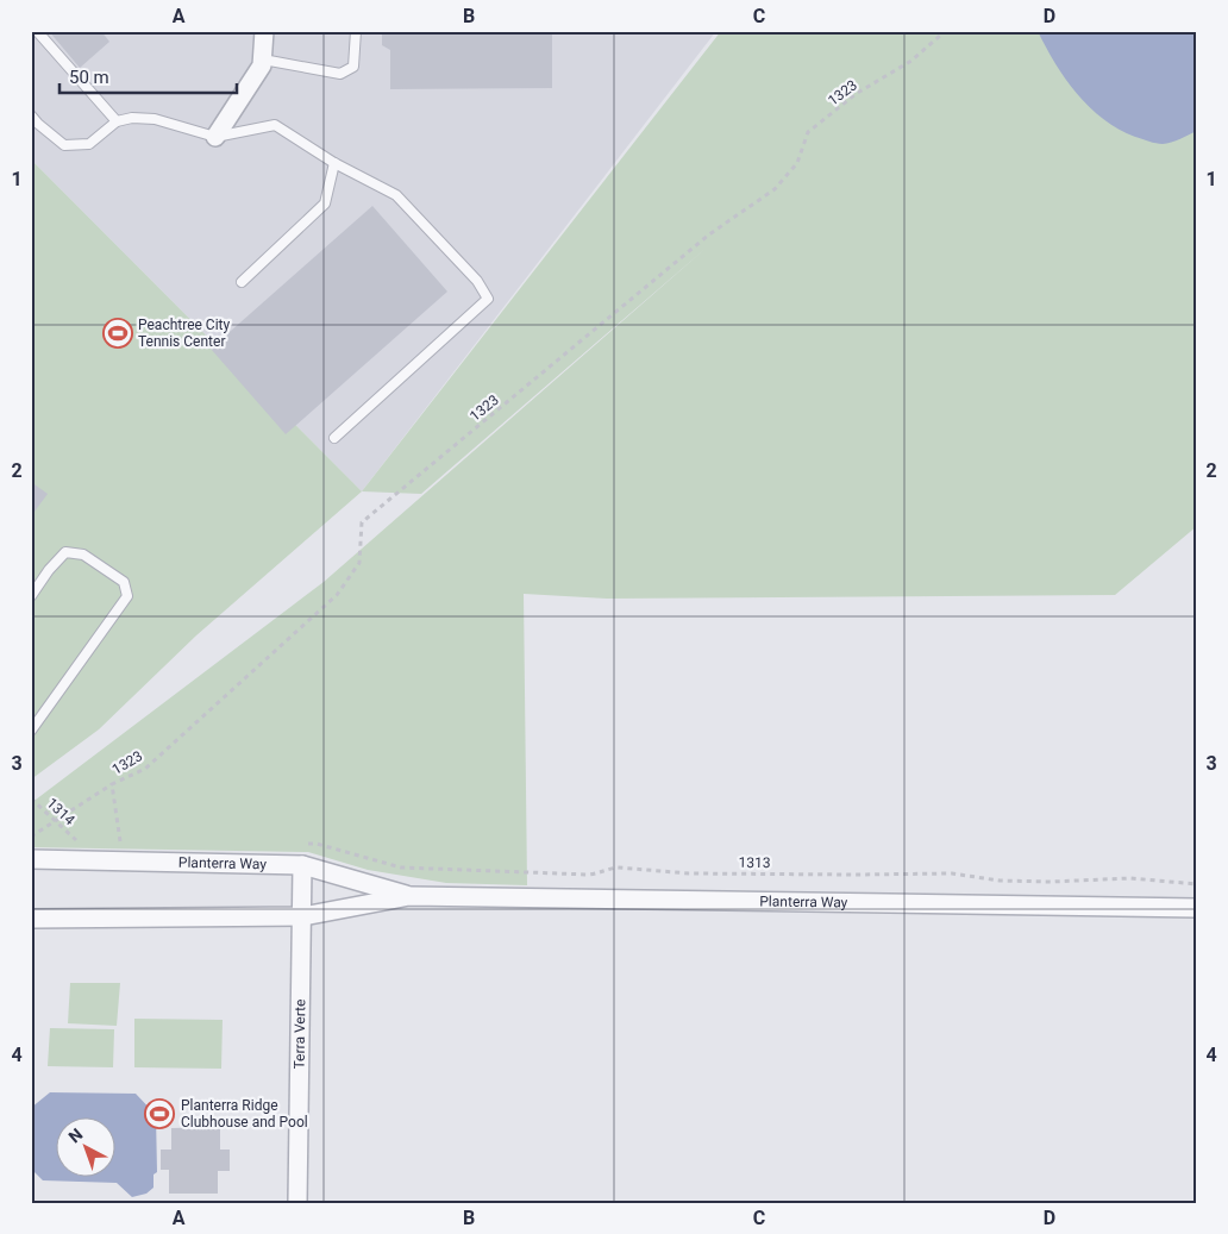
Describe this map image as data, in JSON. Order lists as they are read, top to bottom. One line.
{"streets":{"street":["Planterra Way","Terra Verte"],"path":["1323","1314","1313"]},"crossings":[["Planterra Way","Terra Verte"]],"places":{"sports":["Peachtree City Tennis Center","Planterra Ridge Clubhouse and Pool"]},"scale_bar":"50 m","north":"top left","grid":{"columns":["A","B","C","D"],"rows":["1","2","3","4"]}}
